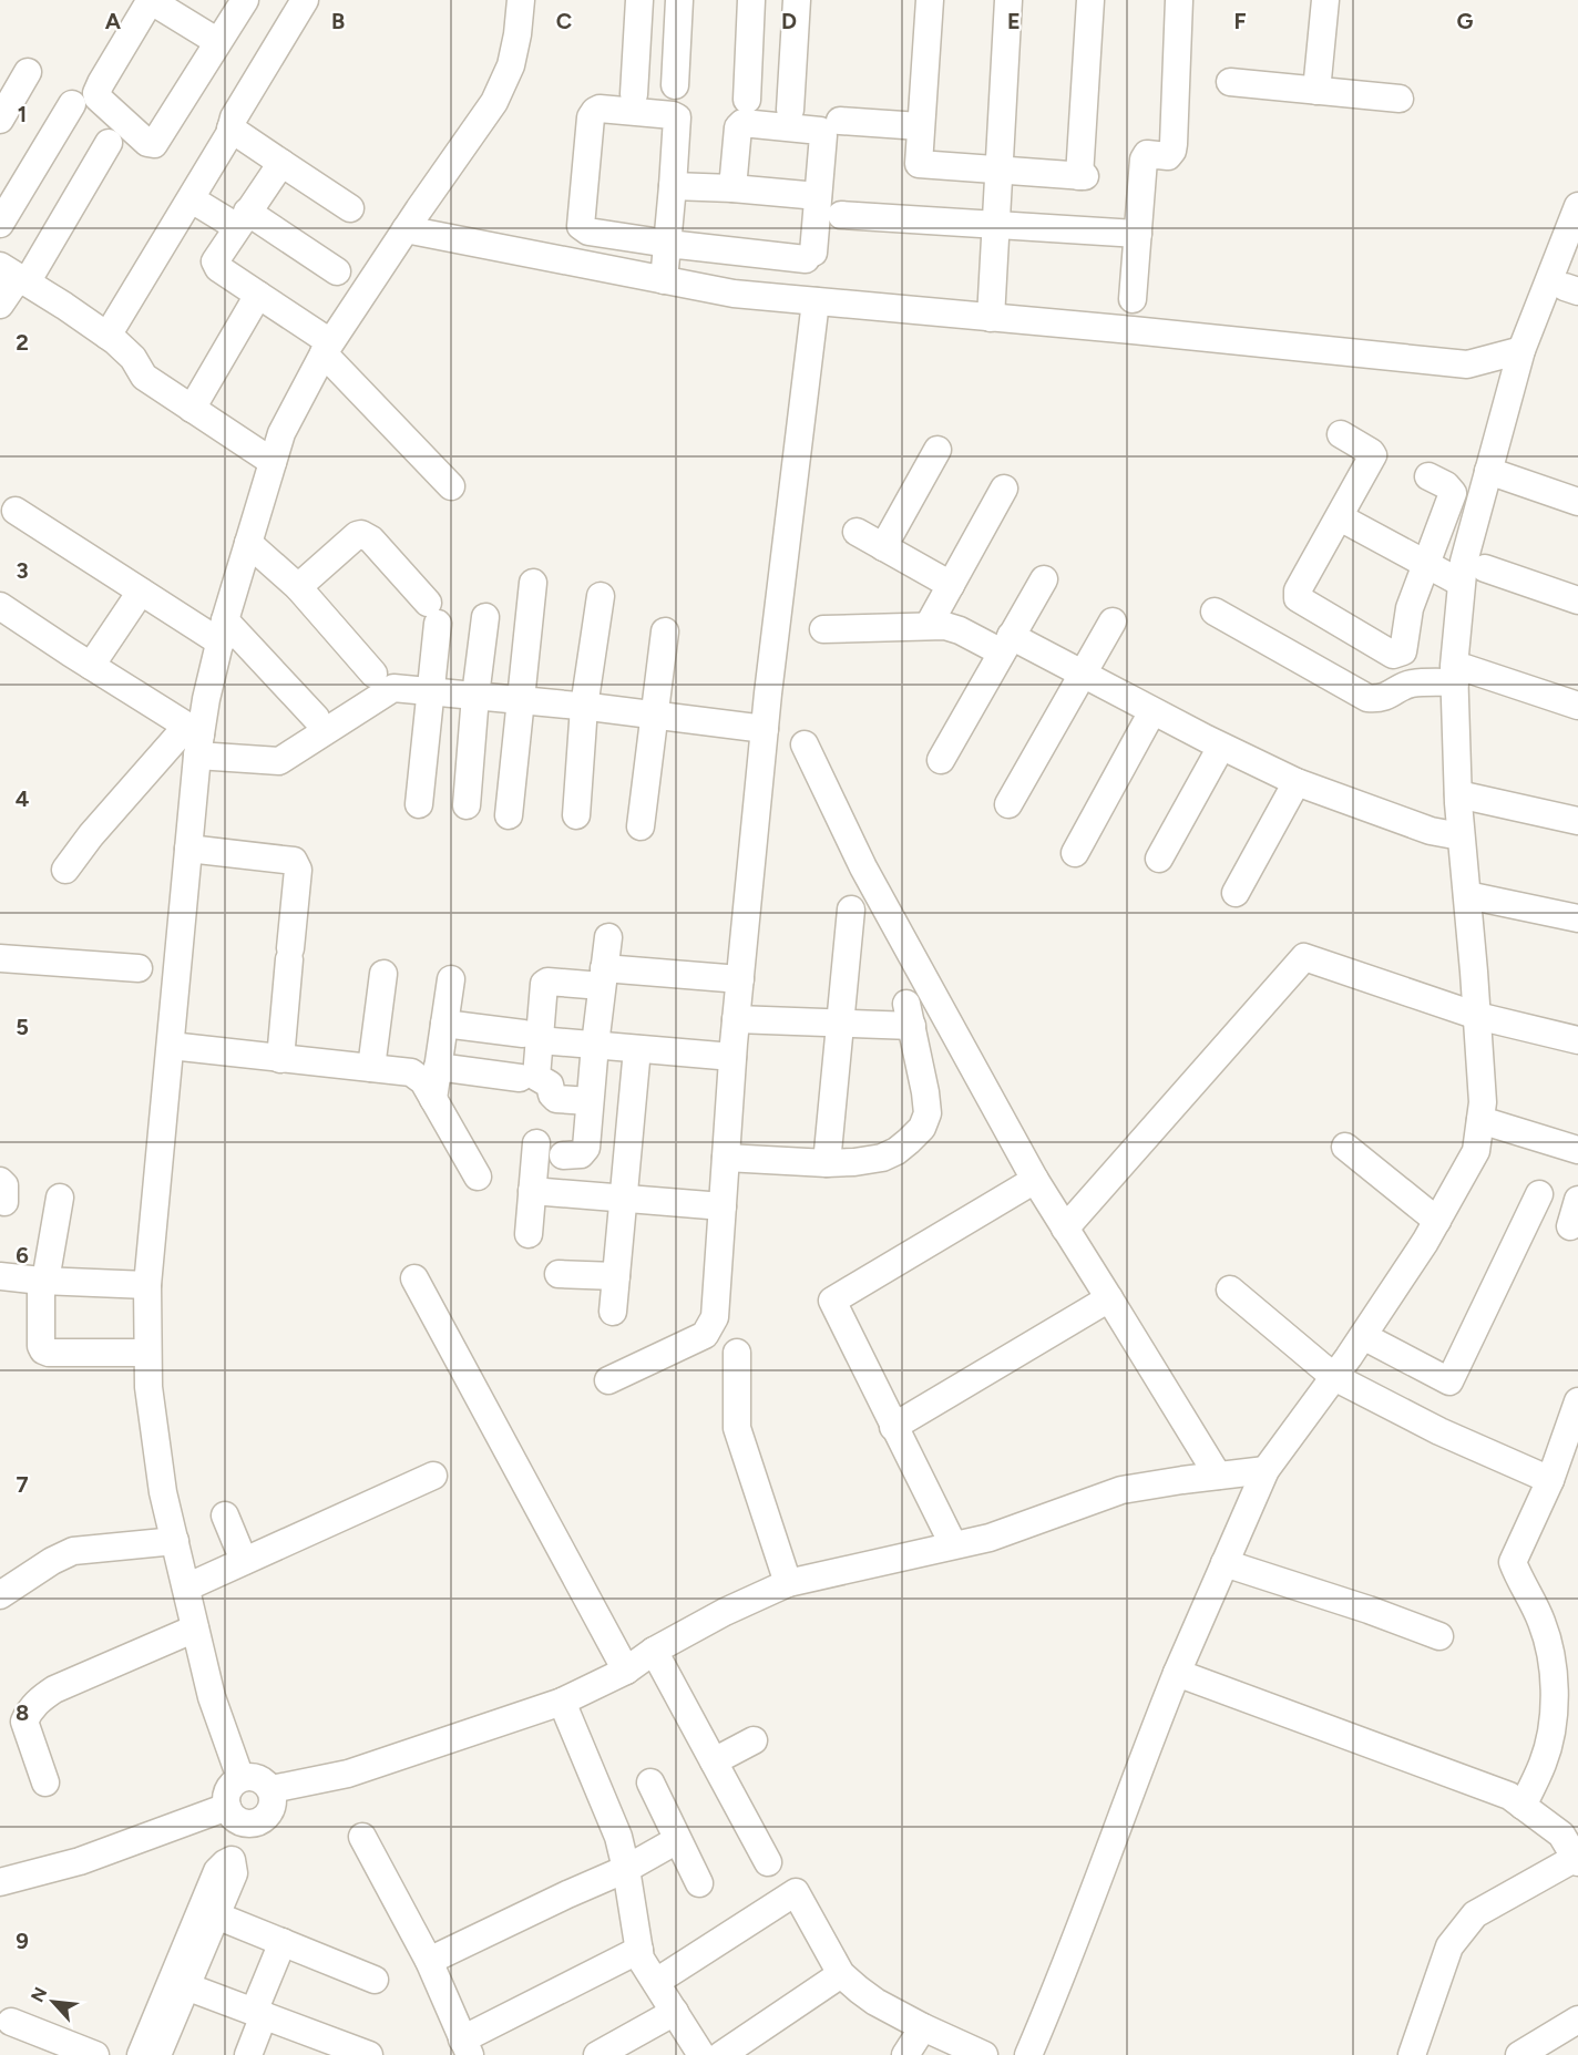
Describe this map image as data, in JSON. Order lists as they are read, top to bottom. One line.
{"north":"top left","grid":{"columns":["A","B","C","D","E","F","G"],"rows":["1","2","3","4","5","6","7","8","9"]}}
